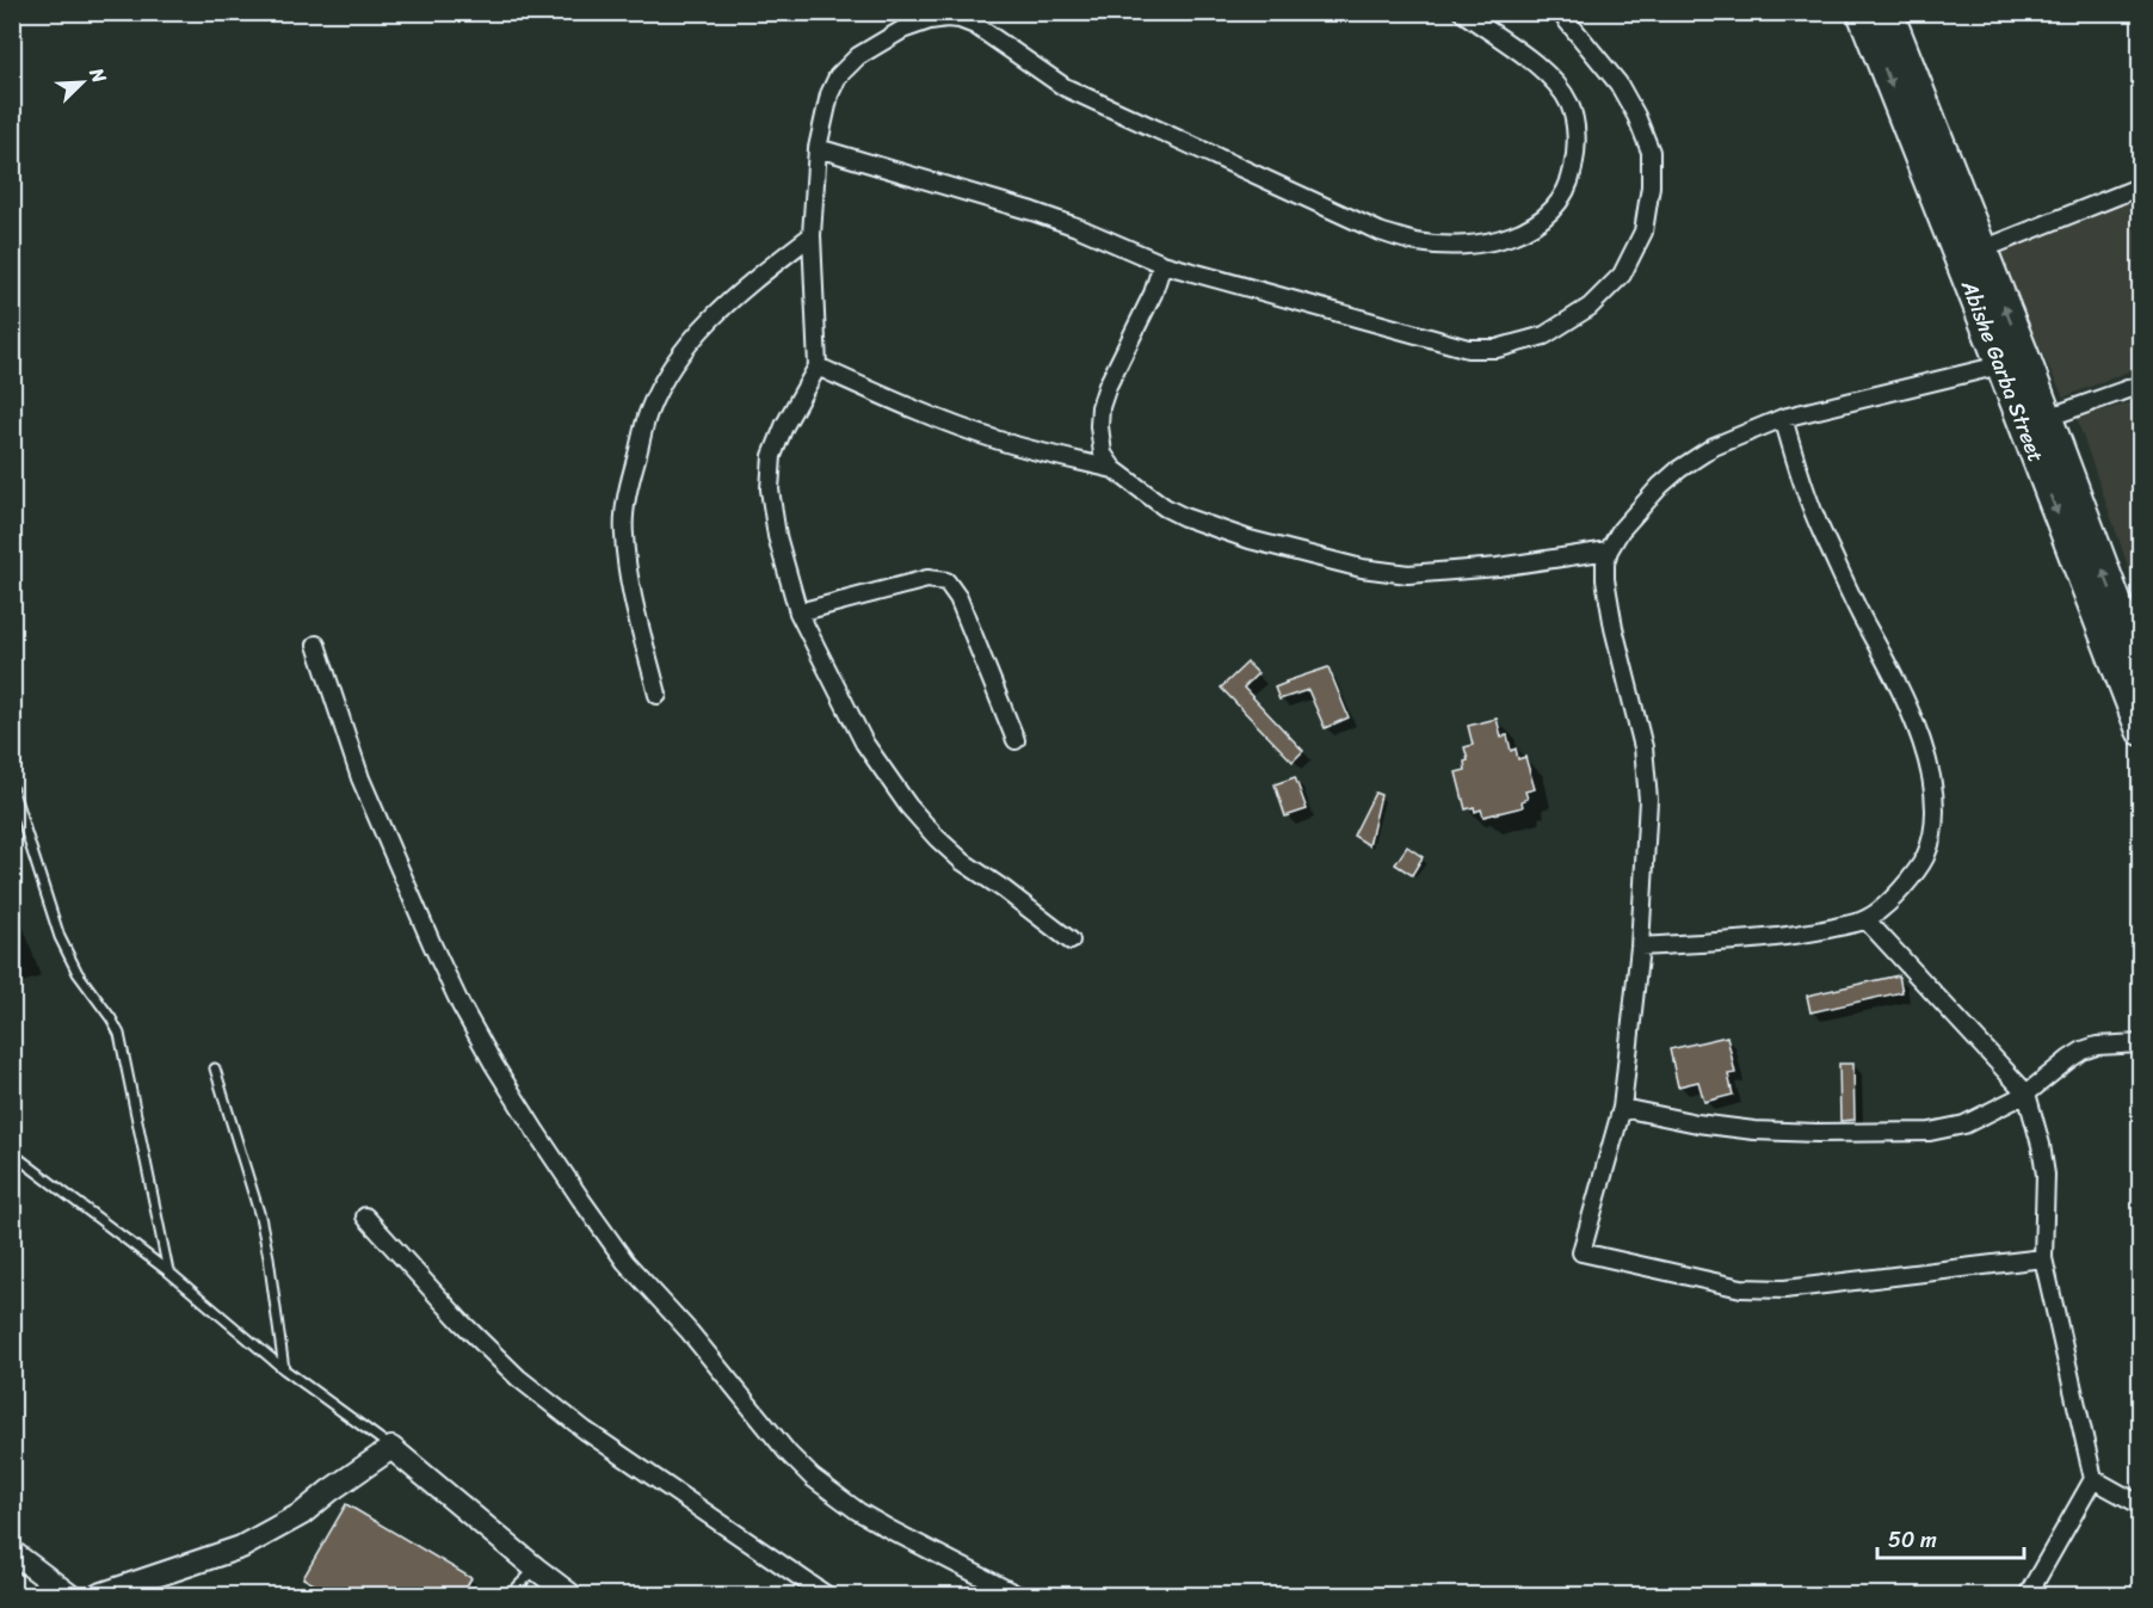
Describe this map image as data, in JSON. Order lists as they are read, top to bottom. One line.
{"streets":{"highway":["Abishe Garba Street"]},"scale_bar":"50 m","north":"top right"}
